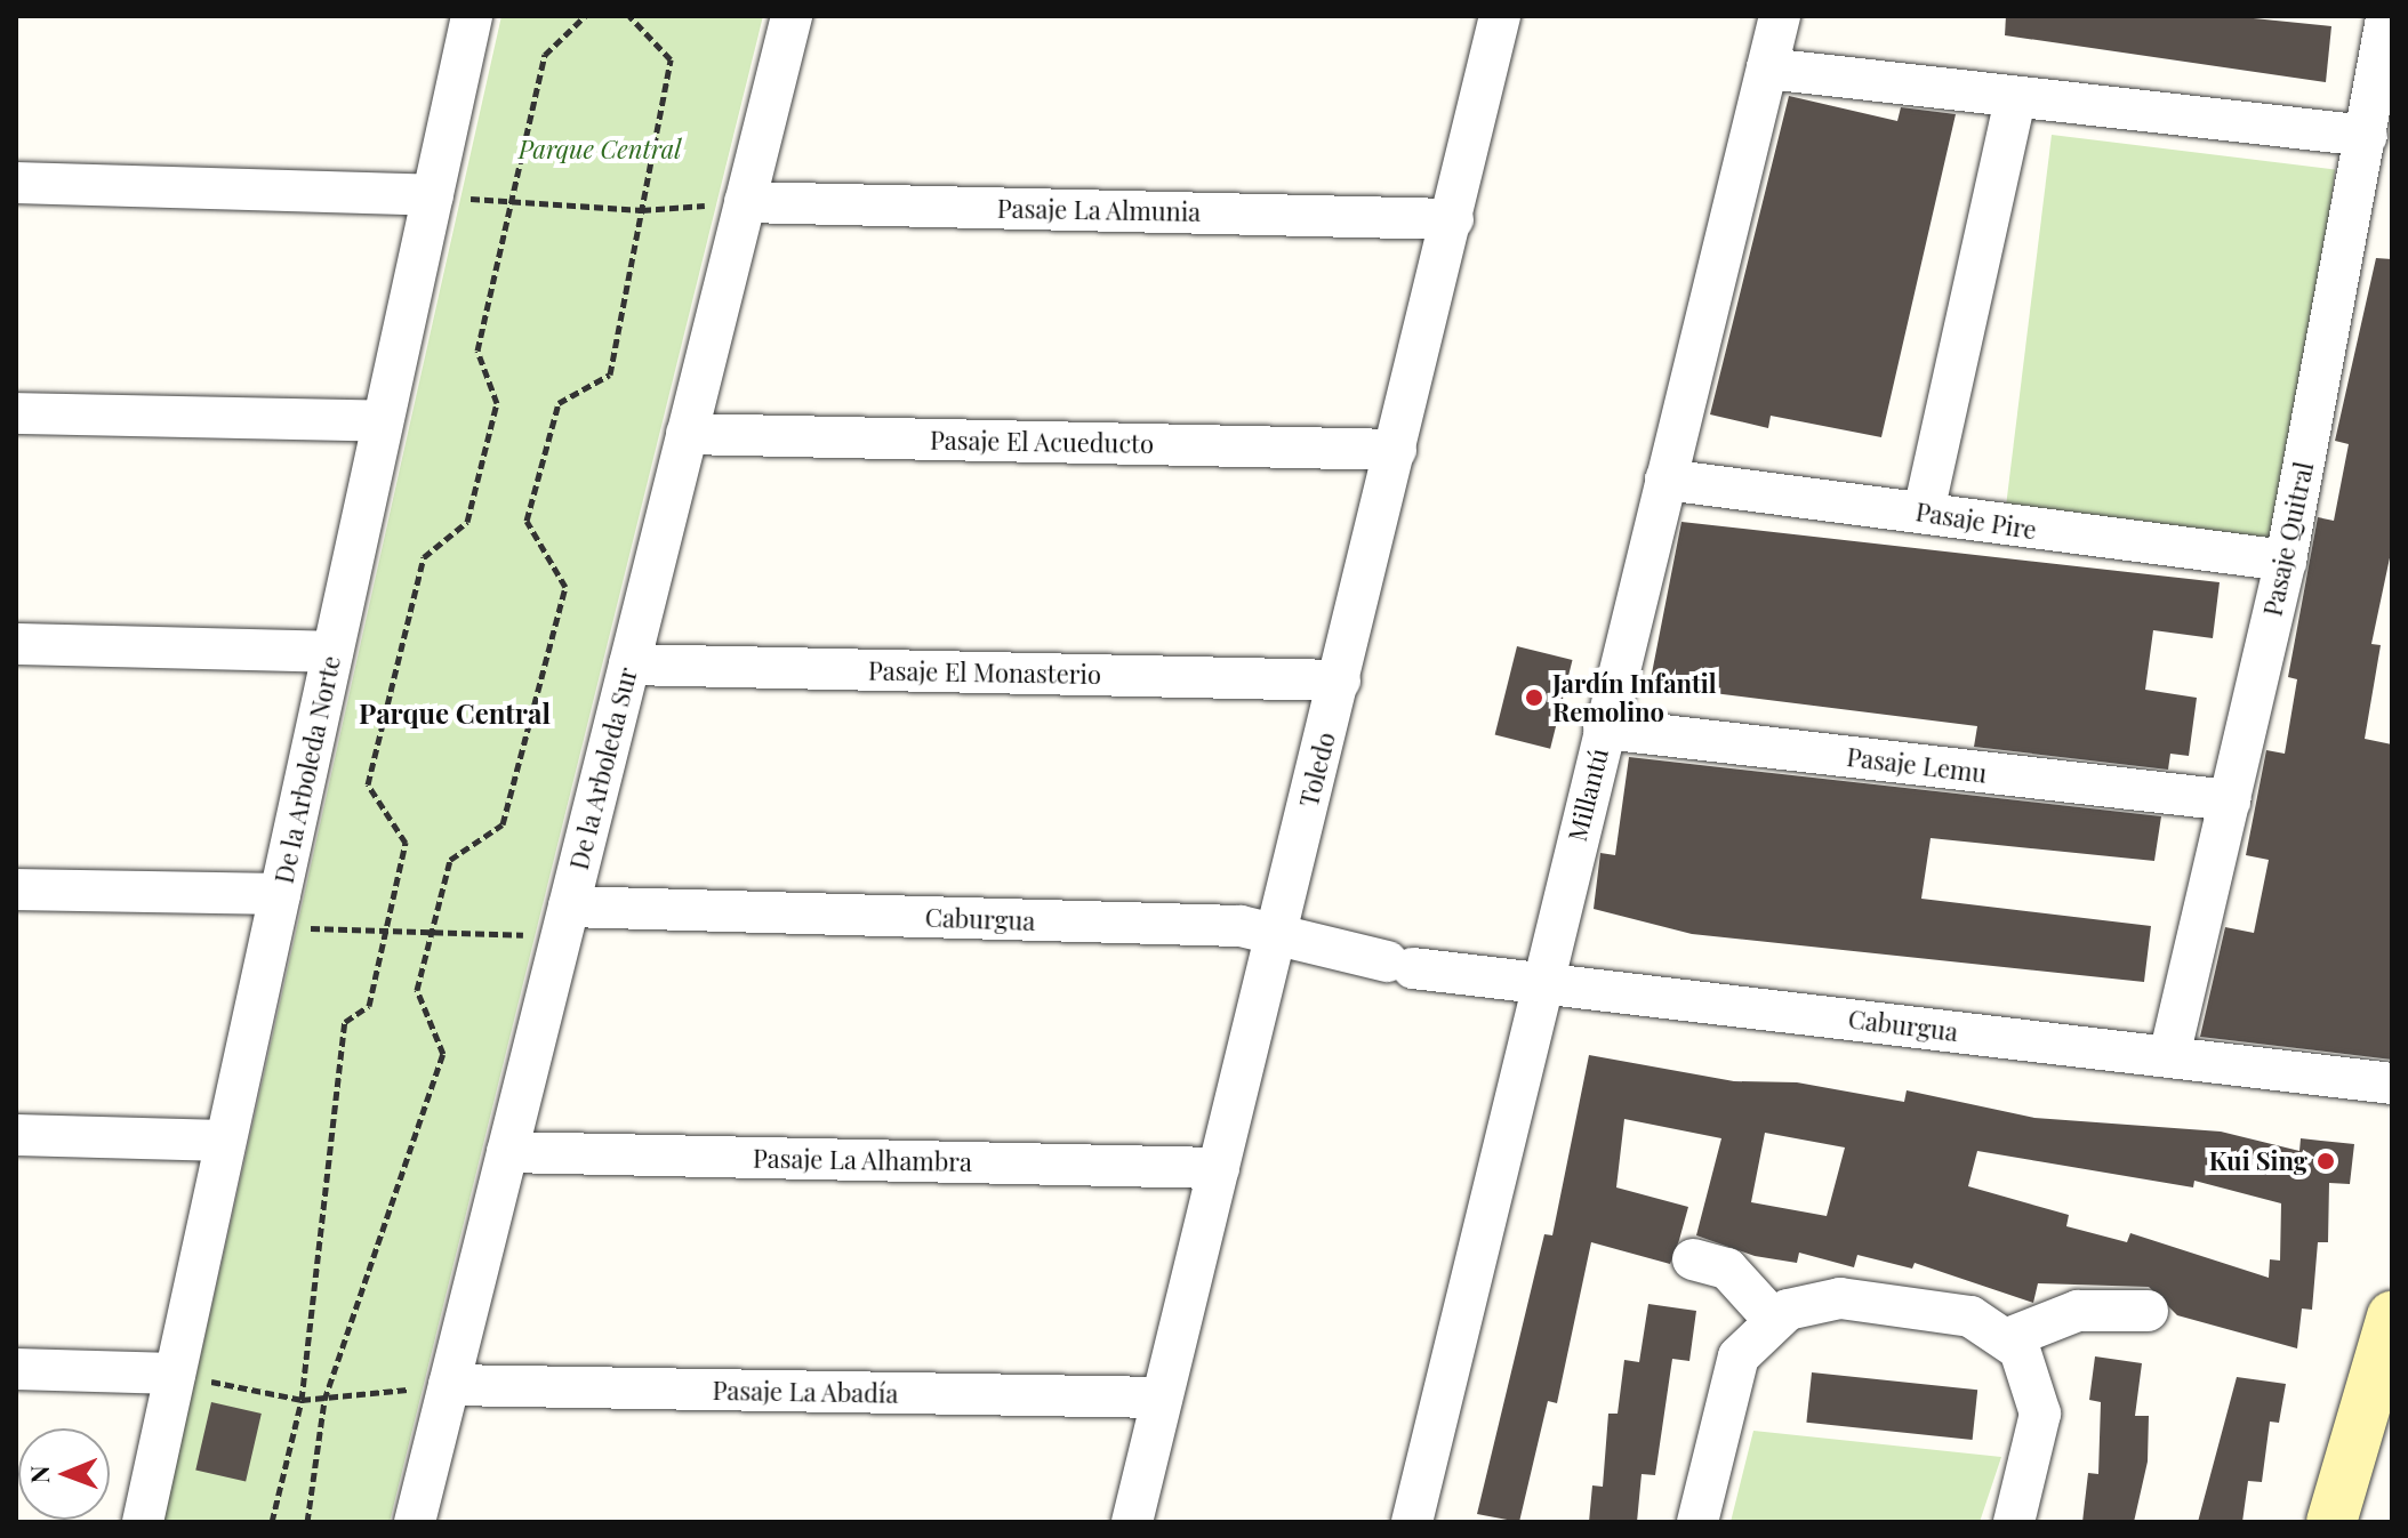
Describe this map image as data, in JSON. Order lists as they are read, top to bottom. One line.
{"streets":{"street":["Pasaje La Almunia","Pasaje El Acueducto","Pasaje Pire","Pasaje Quitral","Pasaje El Monasterio","Pasaje Lemu","De la Arboleda Sur","De la Arboleda Norte","Toledo","Millantú","Caburgua","Pasaje La Alhambra","Pasaje La Abadía"]},"crossings":[["Pasaje La Almunia","De la Arboleda Sur"],["Pasaje La Almunia","Toledo"],["Pasaje El Acueducto","De la Arboleda Sur"],["Pasaje El Acueducto","Toledo"],["Pasaje Pire","Pasaje Quitral"],["Pasaje Pire","Millantú"],["Pasaje Quitral","Pasaje Lemu"],["Pasaje Quitral","Caburgua"],["Pasaje El Monasterio","De la Arboleda Sur"],["Pasaje El Monasterio","Toledo"],["Pasaje Lemu","Millantú"],["De la Arboleda Sur","Caburgua"],["De la Arboleda Sur","Pasaje La Alhambra"],["De la Arboleda Sur","Pasaje La Abadía"],["Toledo","Caburgua"],["Toledo","Pasaje La Alhambra"],["Toledo","Pasaje La Abadía"],["Millantú","Caburgua"]],"districts":["Parque Central"],"parks":["Parque Central"],"places":["Jardín Infantil Remolino","Kui Sing"],"north":"left"}
